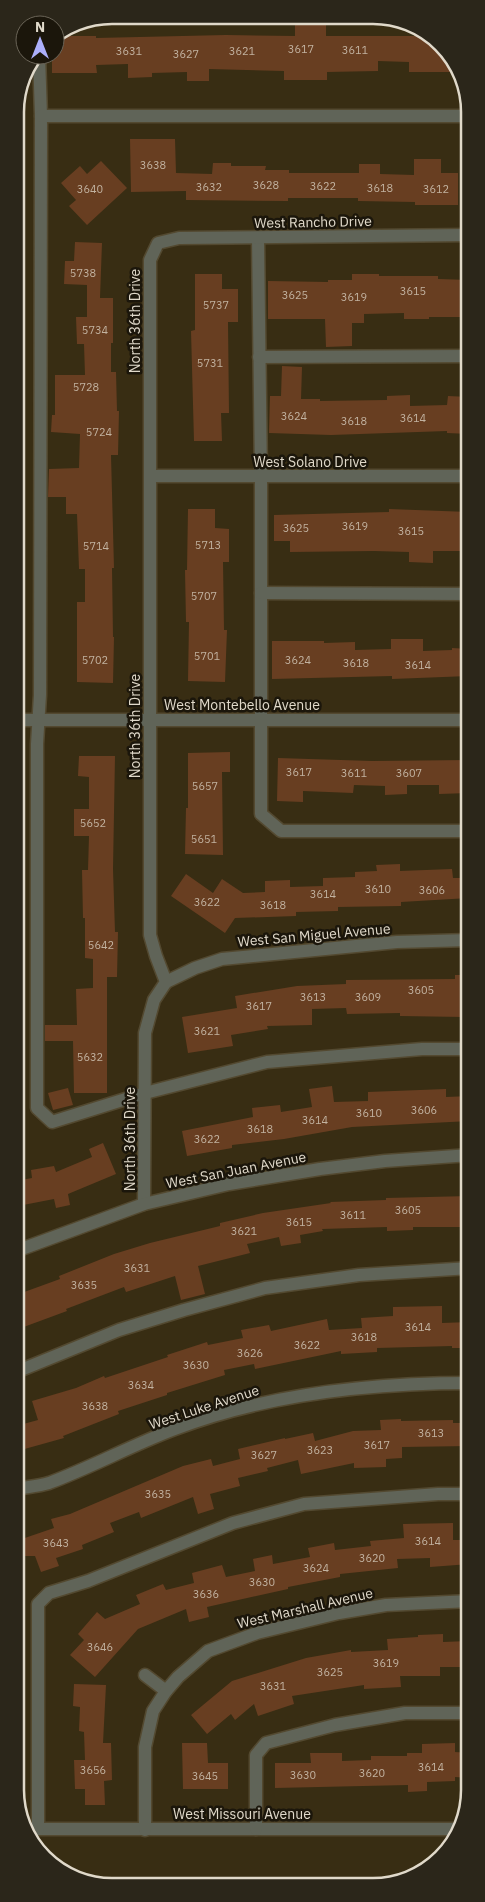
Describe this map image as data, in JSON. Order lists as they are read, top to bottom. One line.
{"streets":{"street":["West Rancho Drive","North 36th Drive","West Solano Drive","West Montebello Avenue","West San Miguel Avenue","West San Juan Avenue","West Luke Avenue","West Marshall Avenue","West Missouri Avenue"]},"crossings":[["West Rancho Drive","North 36th Drive"],["North 36th Drive","West Solano Drive"],["North 36th Drive","West Montebello Avenue"],["North 36th Drive","West San Miguel Avenue"],["North 36th Drive","West San Juan Avenue"],["West Marshall Avenue","West Missouri Avenue"]],"house_numbers":["3617","3611","3631","3621","3627","3638","3628","3622","3632","3618","3640","3612","5738","3615","3625","3619","5737","5734","5731","5728","3624","3614","3618","5724","3619","3625","3615","5713","5714","5707","5701","5702","3624","3618","3614","3617","3611","3607","5657","5652","5651","3610","3606","3614","3622","3618","5642","3605","3613","3609","3617","3621","5632","3606","3610","3614","3618","3622","3605","3611","3615","3621","3631","3635","3614","3618","3622","3626","3630","3634","3638","3613","3617","3623","3627","3635","3614","3643","3620","3624","3630","3636","3646","3619","3625","3631","3614","3656","3620","3630","3645"],"north":"top"}
